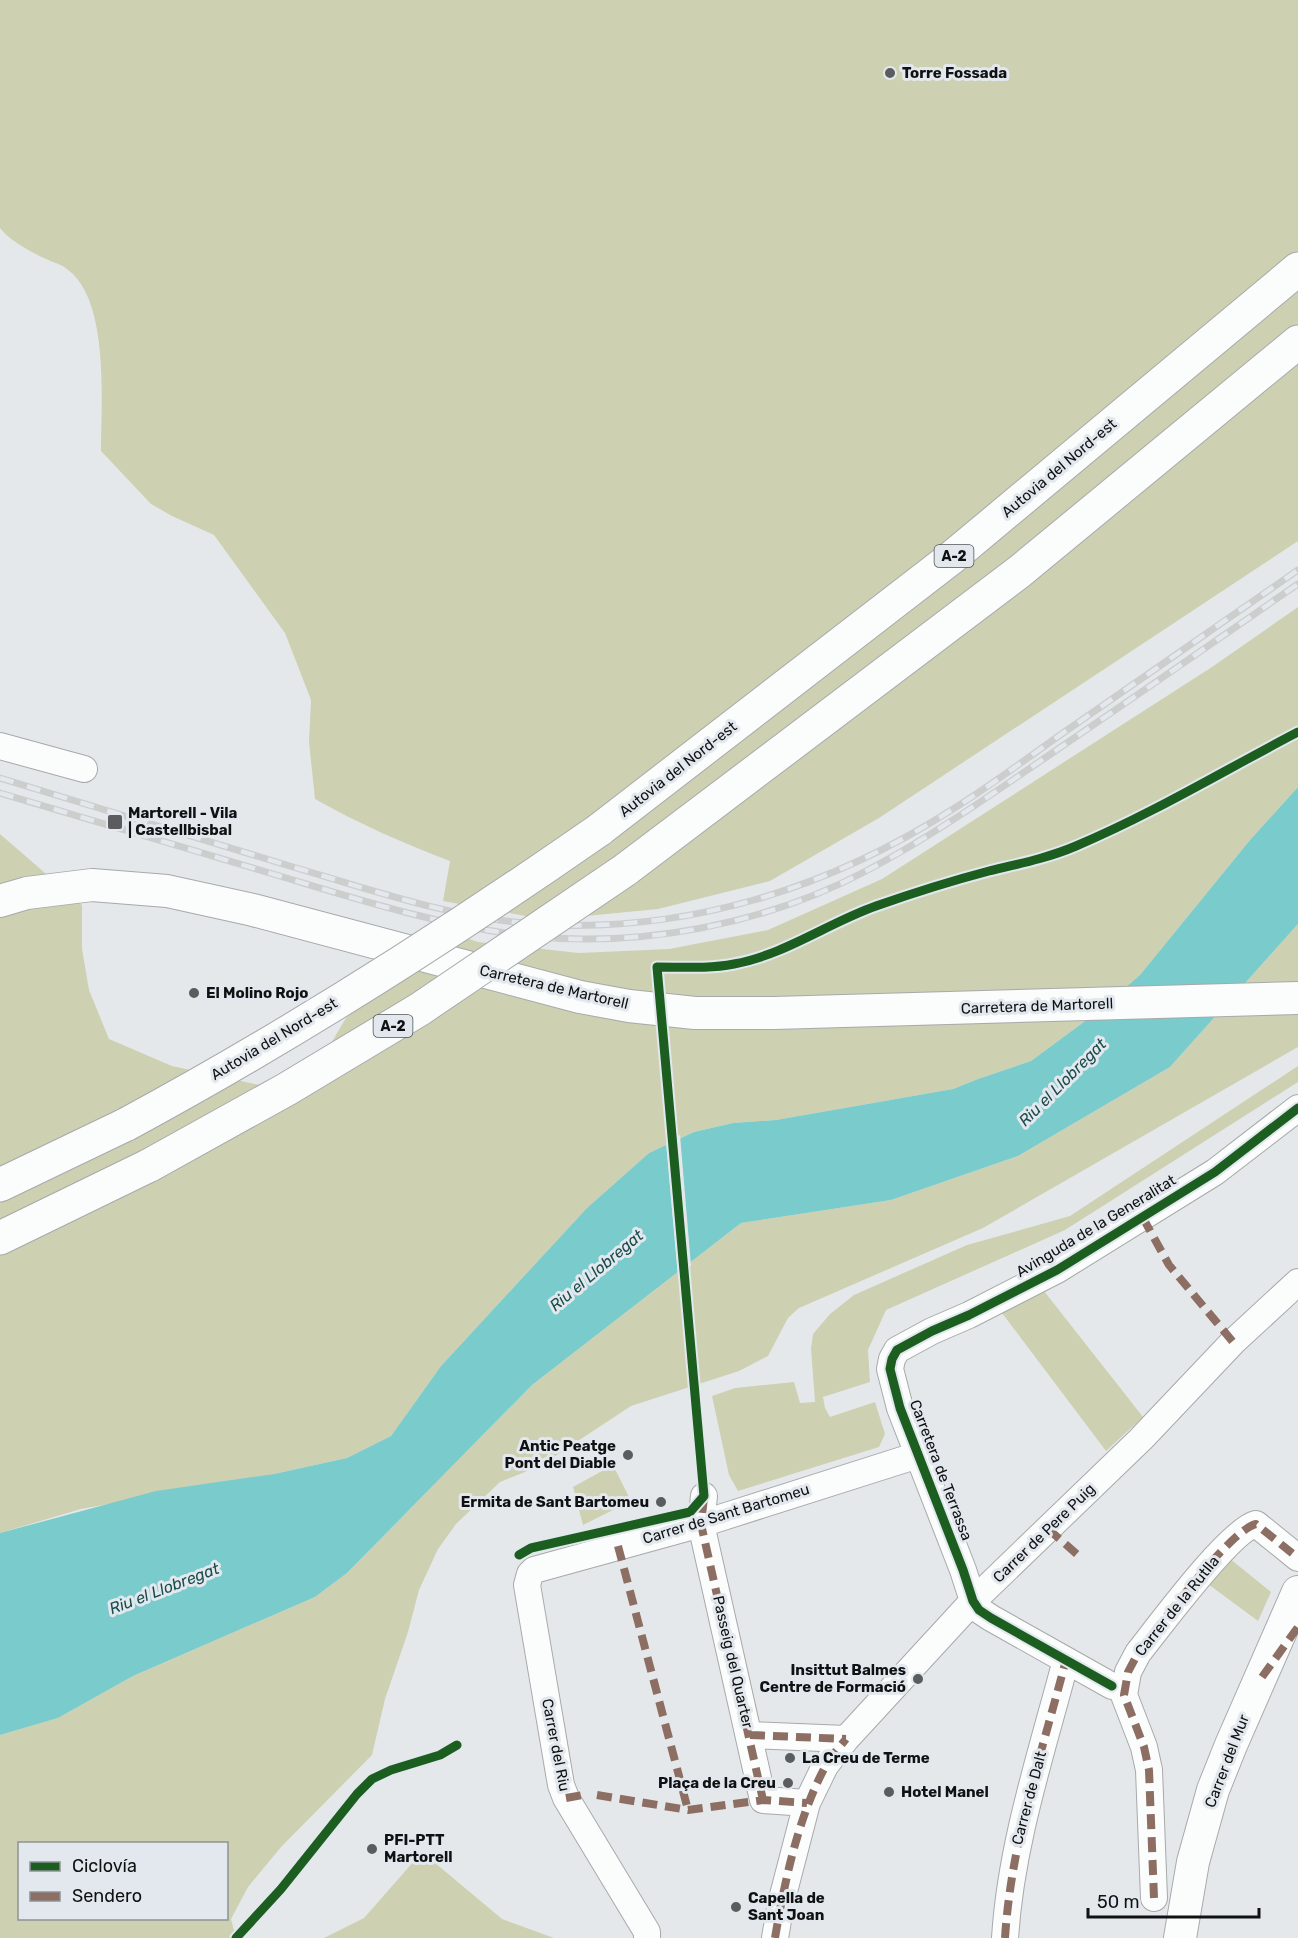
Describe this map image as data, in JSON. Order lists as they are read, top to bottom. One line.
{"streets":{"highway":["Autovia del Nord-est","A-2"],"main road":["Carretera de Martorell","Carrer del Mur"],"street":["Avinguda de la Generalitat","Carretera de Terrassa","Carrer de Sant Bartomeu","Carrer de Pere Puig","Carrer de la Rutlla","Passeig del Quarter","Carrer del Riu","Carrer de Dalt"]},"crossings":[["Avinguda de la Generalitat","Carretera de Terrassa"],["Carretera de Terrassa","Carrer de Sant Bartomeu"],["Carretera de Terrassa","Carrer de Pere Puig"],["Carrer de Sant Bartomeu","Passeig del Quarter"],["Carrer de Sant Bartomeu","Carrer del Riu"],["Carrer de Pere Puig","Passeig del Quarter"]],"water":["Riu el Llobregat"],"places":{"other":["Torre Fossada","El Molino Rojo","Antic Peatge Pont del Diable","Ermita de Sant Bartomeu","Insittut Balmes Centre de Formació","La Creu de Terme","Plaça de la Creu","Hotel Manel","PFI-PTT Martorell","Capella de Sant Joan"],"transit":["Martorell - Vila | Castellbisbal"]},"legend":["Ciclovía","Sendero"],"scale_bar":"50 m"}
